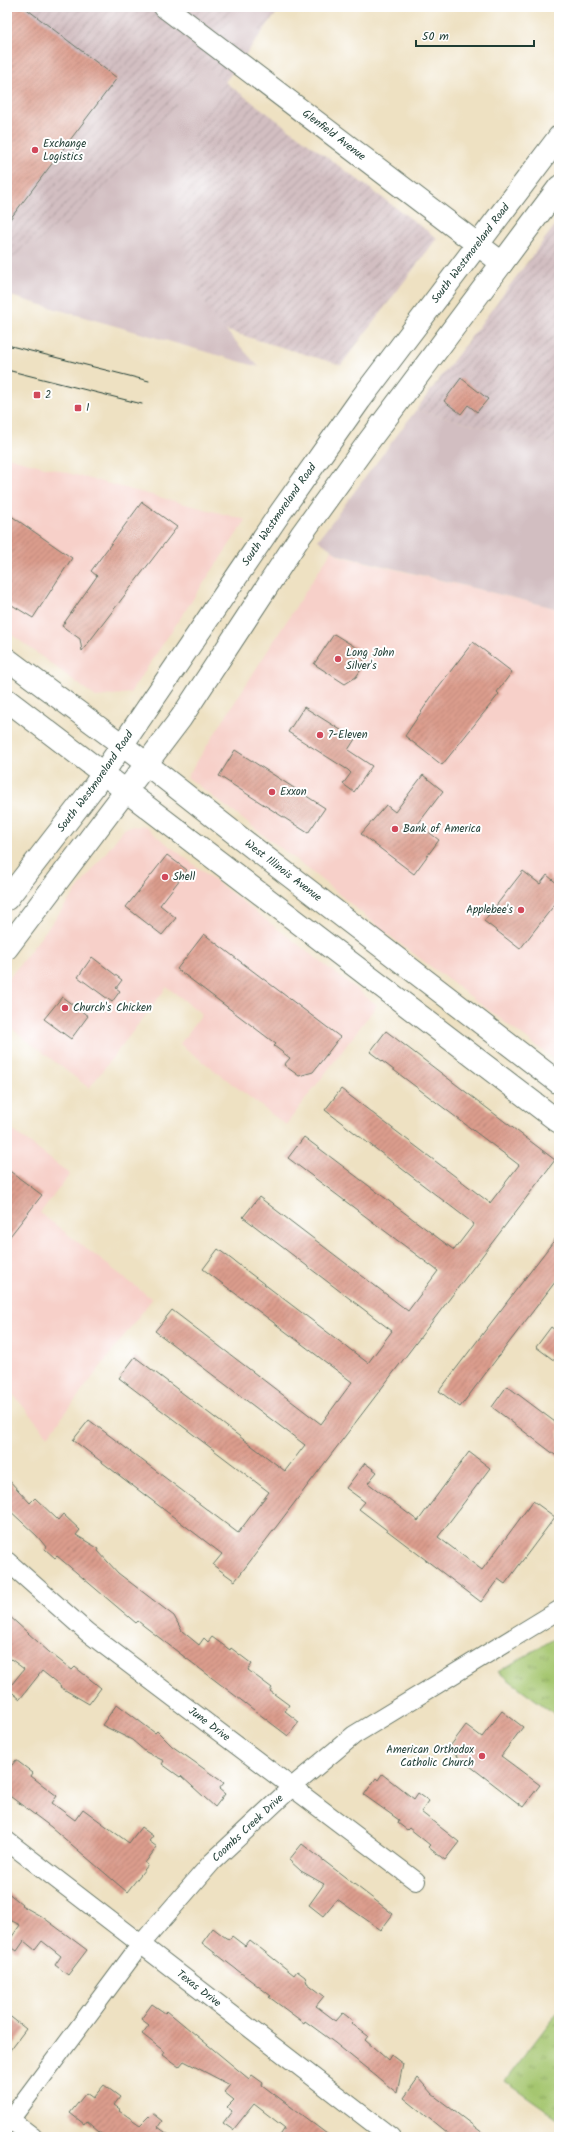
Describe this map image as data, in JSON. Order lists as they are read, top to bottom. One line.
{"streets":{"main road":["Glenfield Avenue","South Westmoreland Road","West Illinois Avenue"],"street":["June Drive","Coombs Creek Drive","Texas Drive"]},"crossings":[["Glenfield Avenue","South Westmoreland Road"],["South Westmoreland Road","West Illinois Avenue"],["June Drive","Coombs Creek Drive"],["Coombs Creek Drive","Texas Drive"]],"places":{"other":["Exchange Logistics","Long John Silver's","7-Eleven","Exxon","Bank of America","Shell","Applebee's","Church's Chicken","American Orthodox Catholic Church"],"transit":["2","1"]},"scale_bar":"50 m"}
